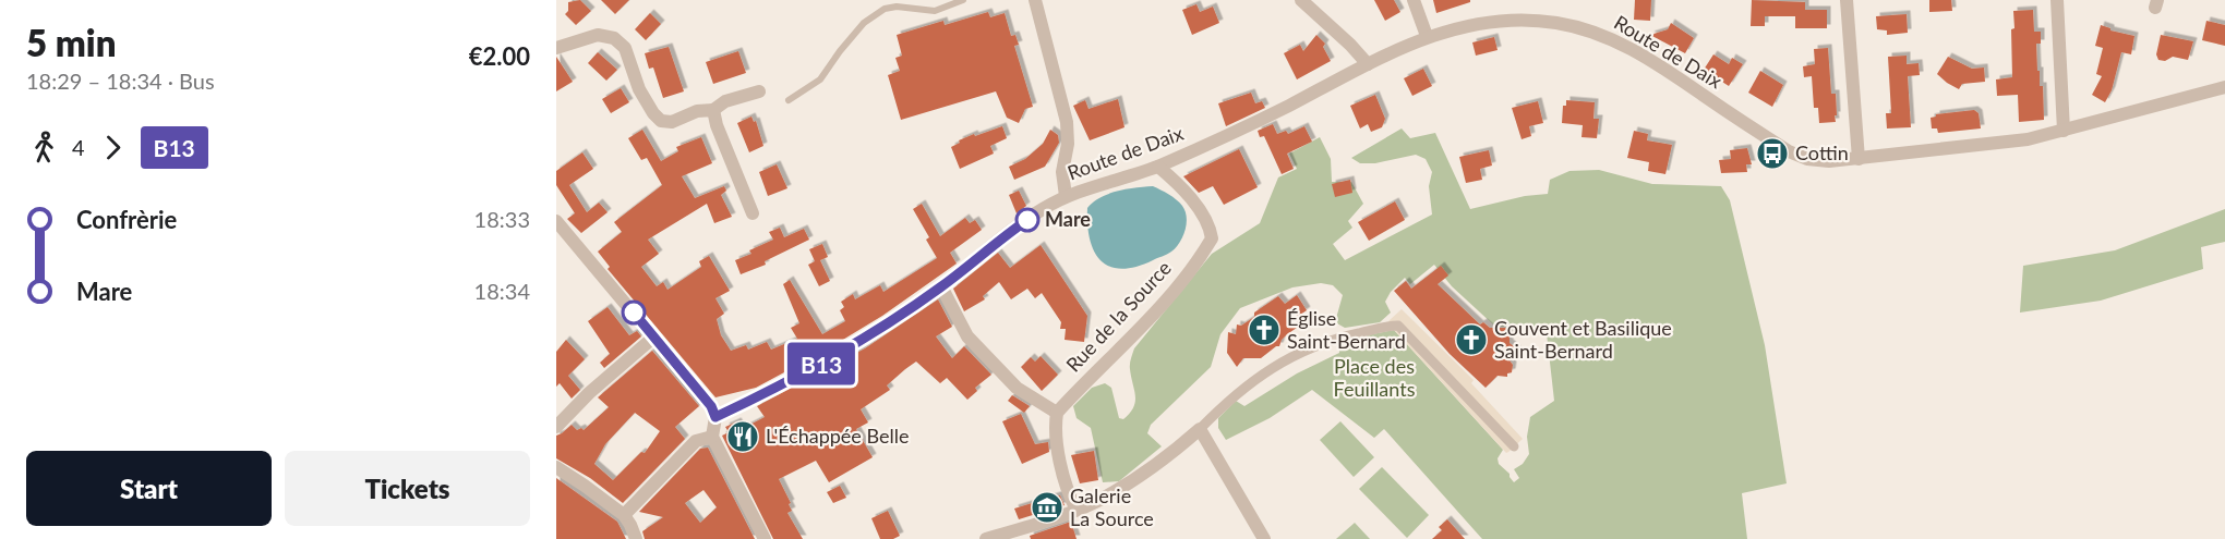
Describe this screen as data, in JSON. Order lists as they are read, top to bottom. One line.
{"streets":{"street":["Route de Daix","Rue de la Source"]},"crossings":[["Route de Daix","Rue de la Source"]],"parks":["Place des Feuillants"],"places":{"bus stop":["Cottin"],"other":["Mare"],"church":["Église Saint-Bernard","Couvent et Basilique Saint-Bernard"],"restaurant":["L'Échappée Belle"],"museum":["Galerie La Source"]},"lines":["bus line B13"],"page":{"heading":["5 min","18:29 – 18:34 · Bus","€2.00"],"on_map":"B13","legs":["4","B13"],"list":[{"name":"Confrèrie","value":"18:33"},{"name":"Mare","value":"18:34"}],"buttons":["Start","Tickets"]}}
